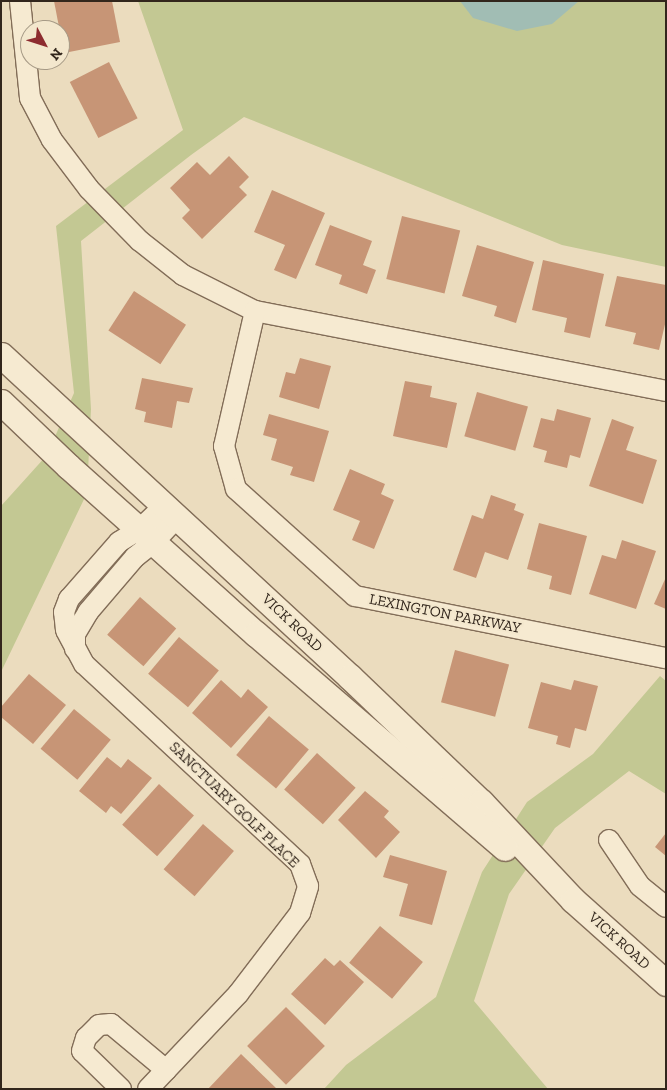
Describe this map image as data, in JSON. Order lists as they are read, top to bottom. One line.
{"streets":{"street":["LEXINGTON PARKWAY","VICK ROAD","SANCTUARY GOLF PLACE"]},"crossings":[["VICK ROAD","SANCTUARY GOLF PLACE"]],"north":"bottom right"}
